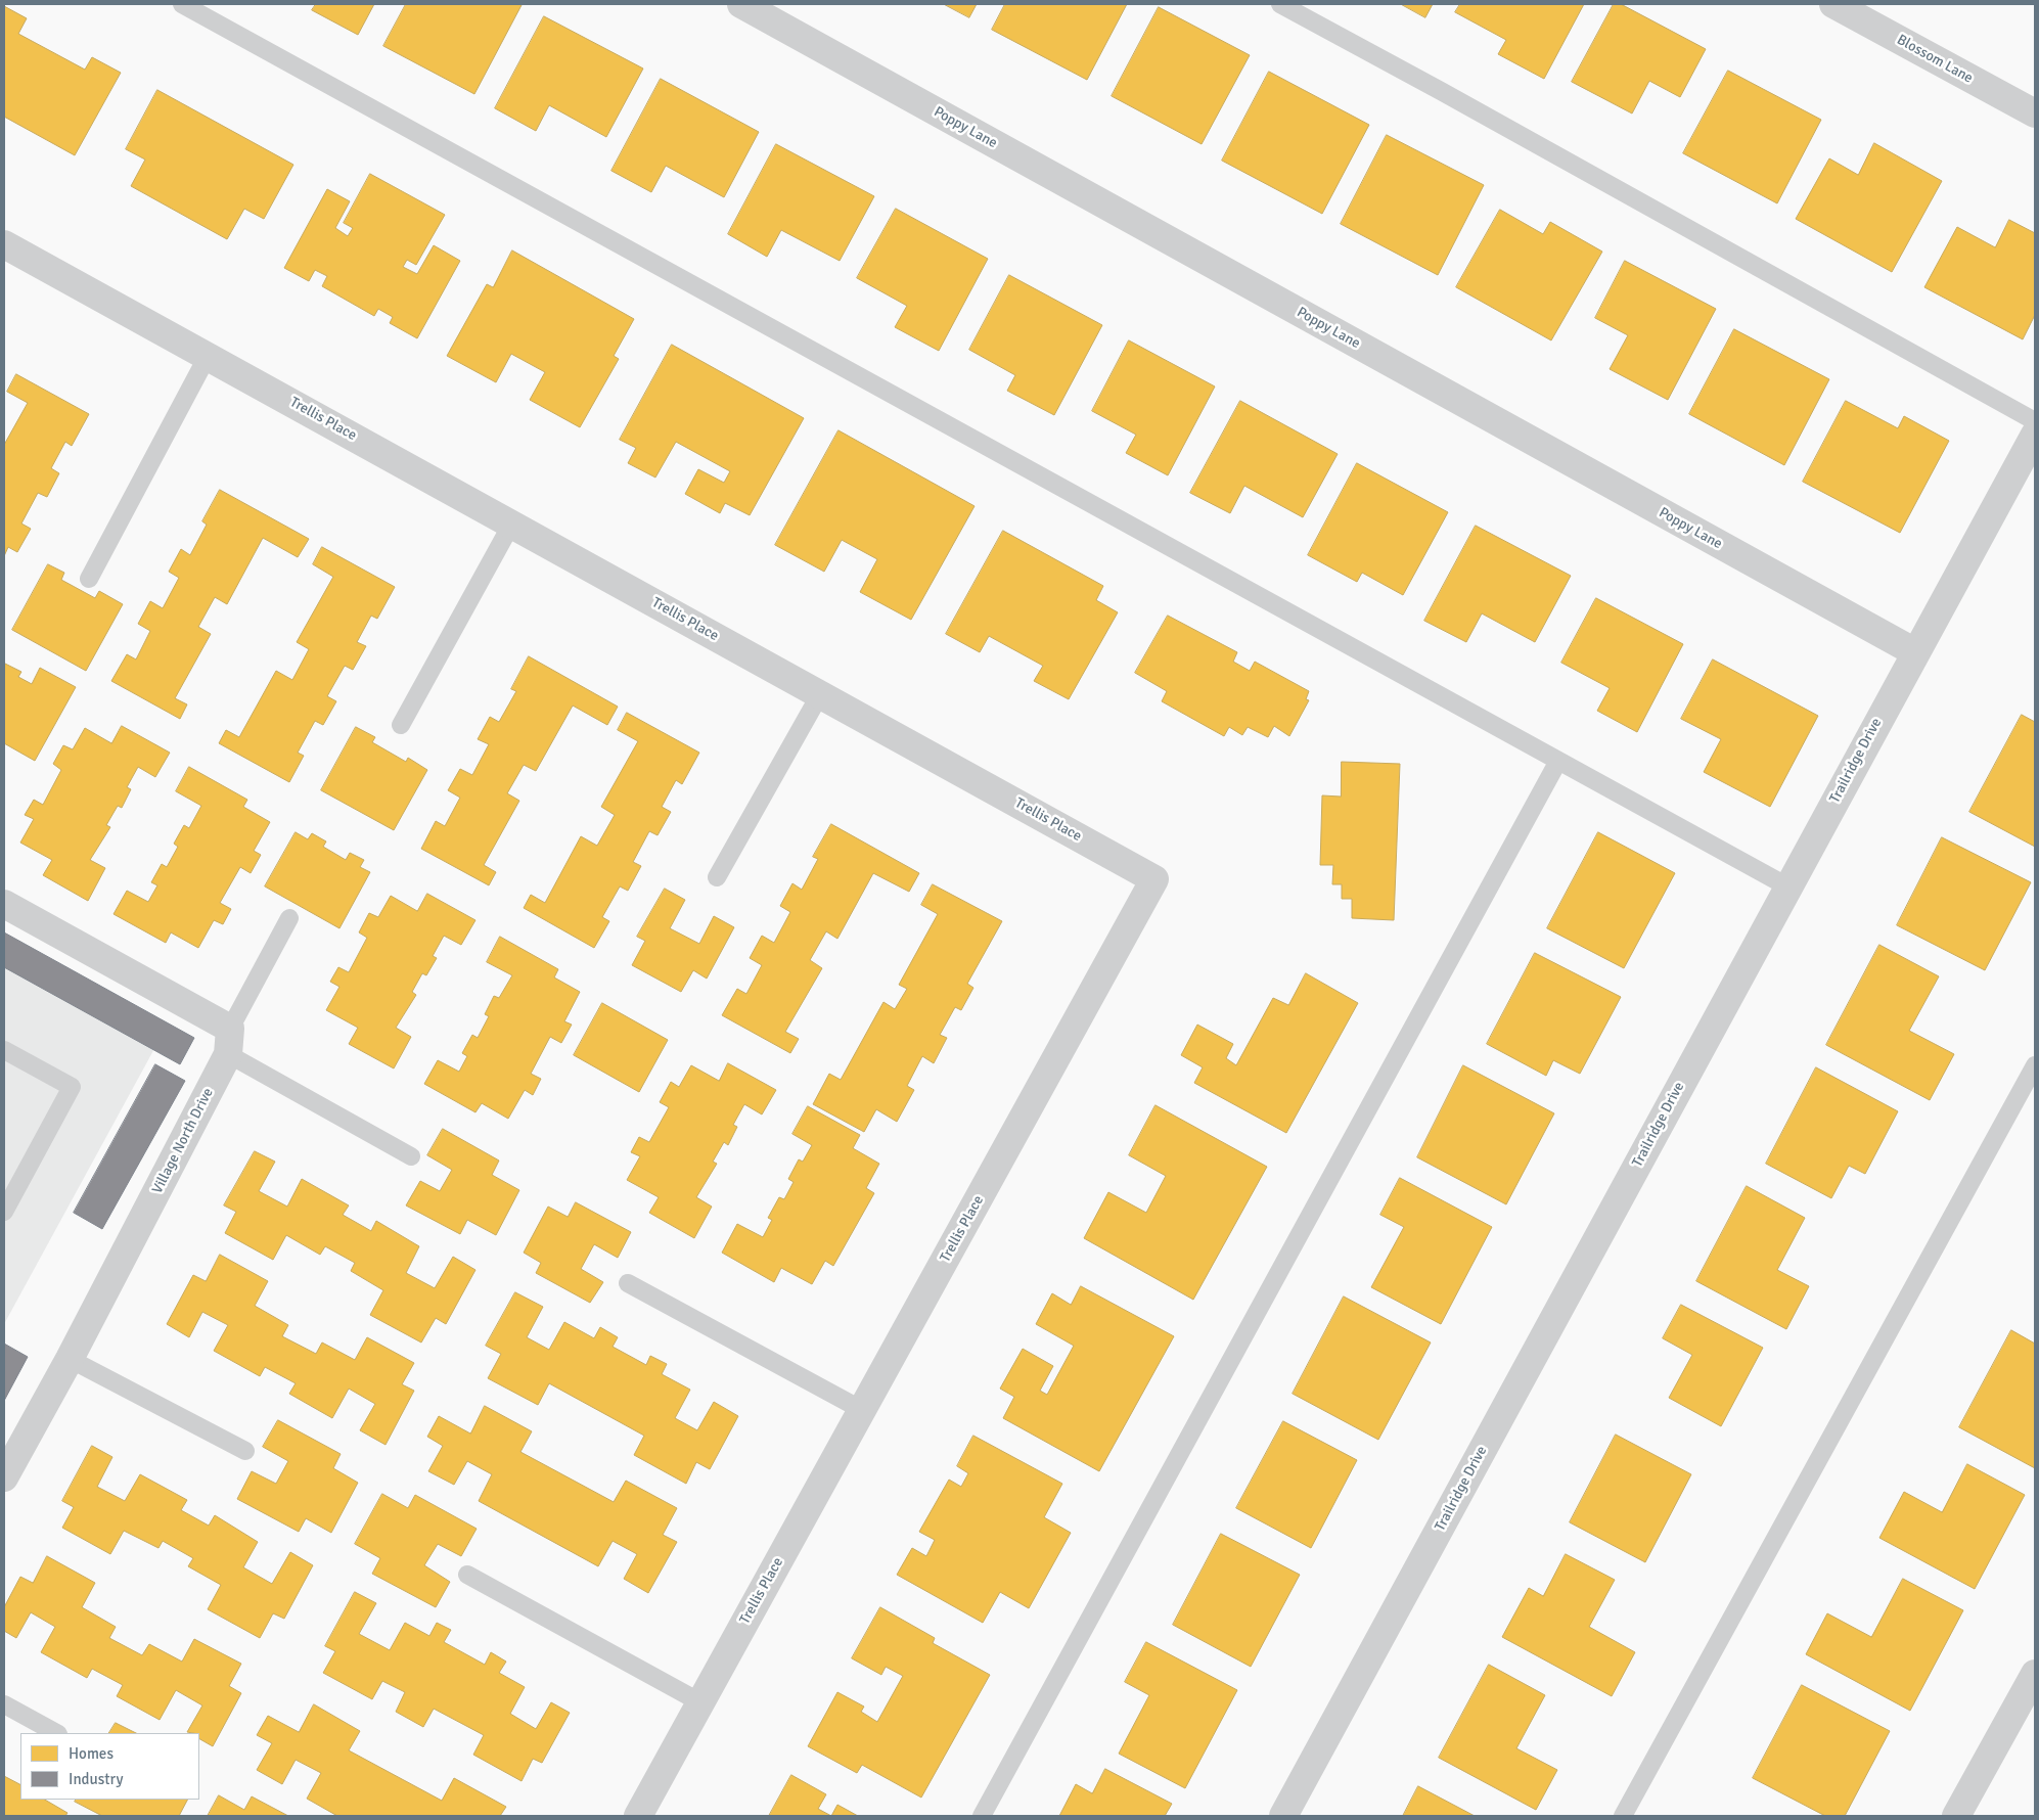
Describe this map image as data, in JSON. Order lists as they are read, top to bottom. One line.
{"streets":{"street":["Blossom Lane","Poppy Lane","Trellis Place","Trailridge Drive","Village North Drive"]},"crossings":[["Poppy Lane","Trailridge Drive"]],"legend":["Homes","Industry"]}
